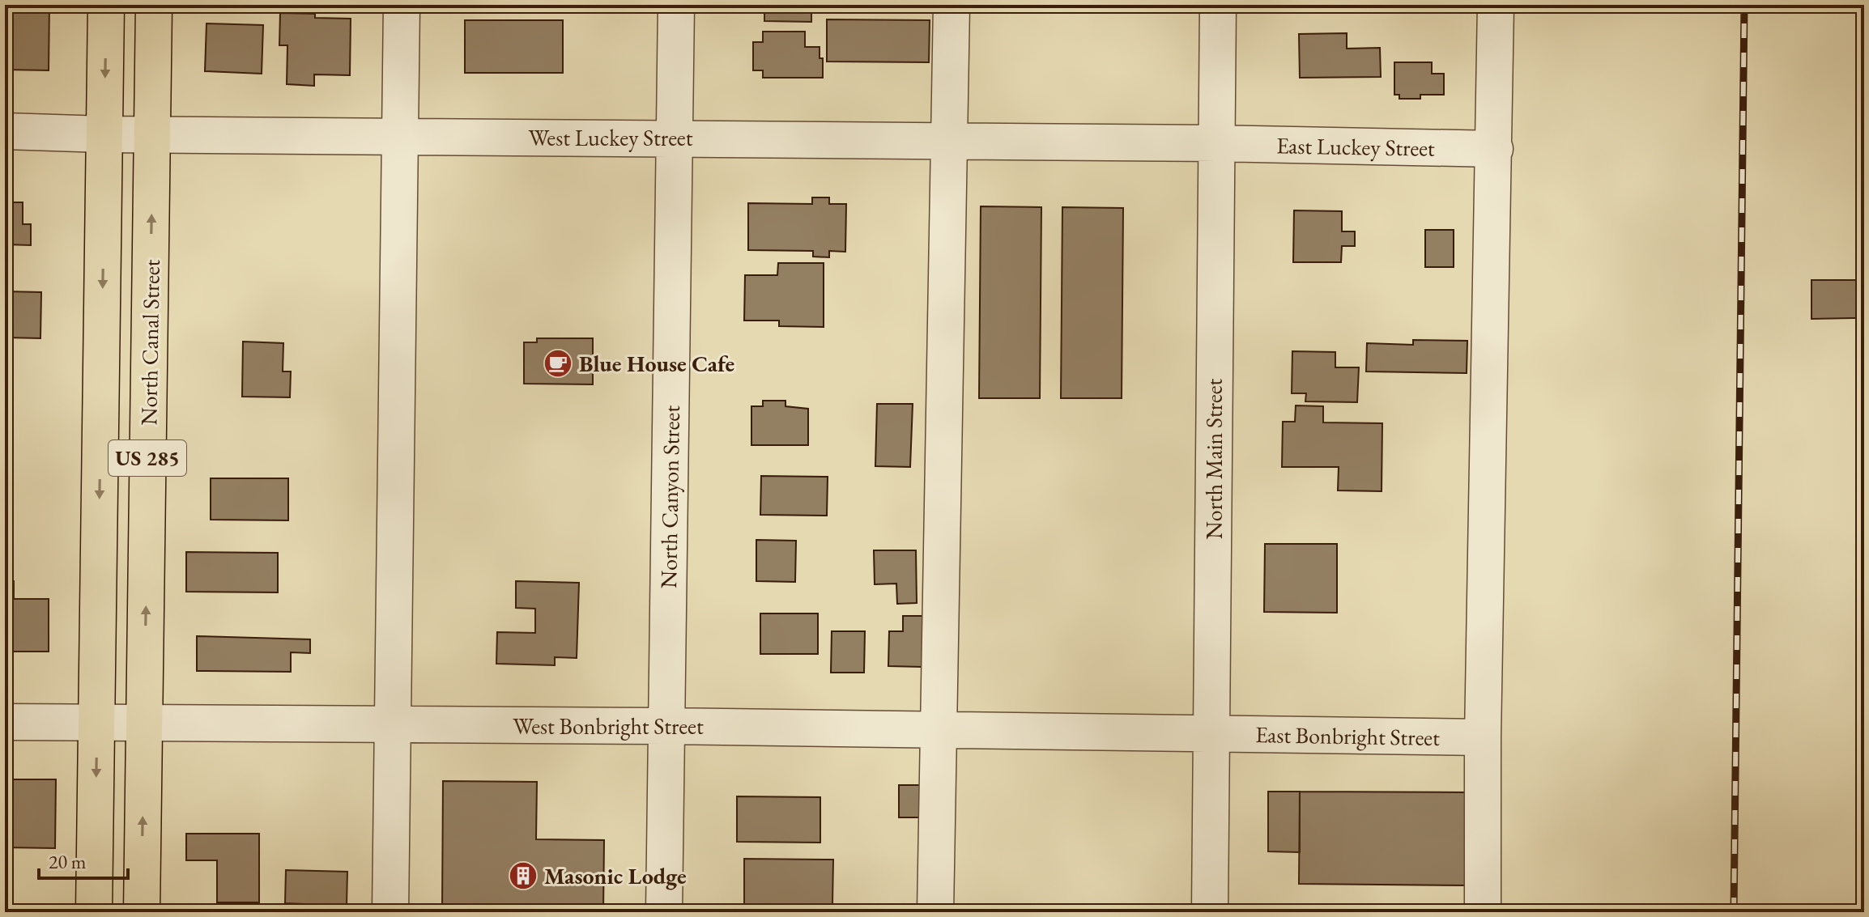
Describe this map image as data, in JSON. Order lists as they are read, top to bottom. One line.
{"streets":{"highway":["North Canal Street","US 285"],"street":["West Luckey Street","East Luckey Street","North Main Street","North Canyon Street","West Bonbright Street","East Bonbright Street"]},"crossings":[["West Luckey Street","East Luckey Street"],["West Luckey Street","North Canal Street"],["West Luckey Street","US 285"],["West Luckey Street","North Main Street"],["West Luckey Street","North Canyon Street"],["East Luckey Street","North Main Street"],["North Canal Street","West Bonbright Street"],["US 285","West Bonbright Street"],["North Main Street","West Bonbright Street"],["North Main Street","East Bonbright Street"],["North Canyon Street","West Bonbright Street"],["West Bonbright Street","East Bonbright Street"]],"places":{"cafe":["Blue House Cafe"],"building":["Masonic Lodge"]},"scale_bar":"20 m"}
